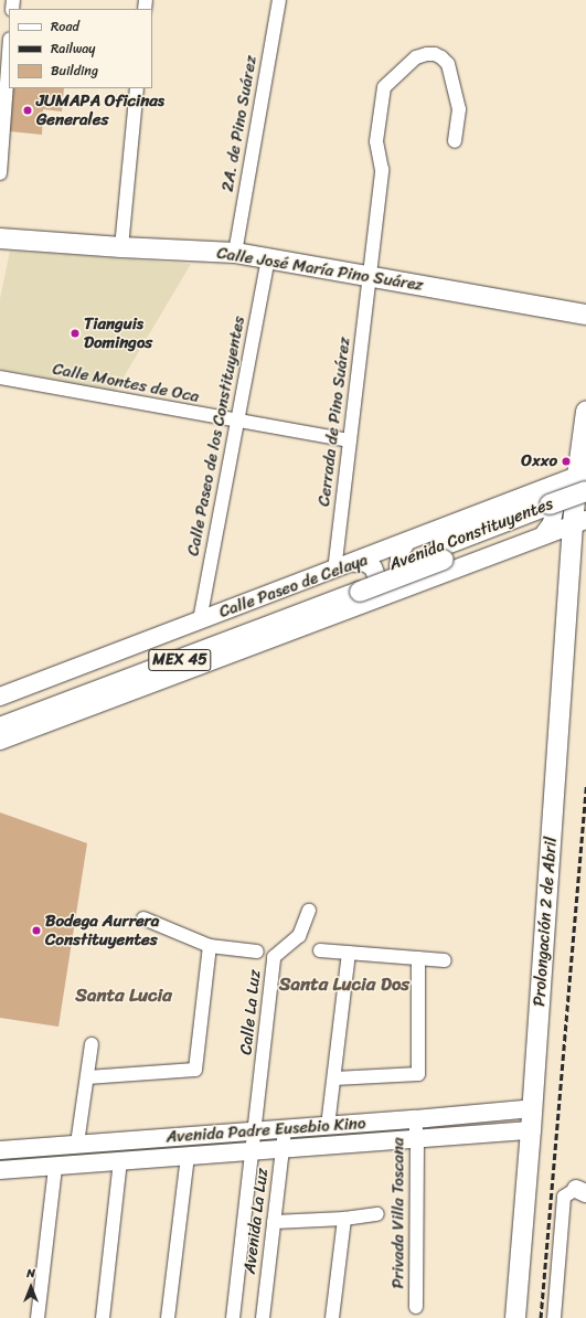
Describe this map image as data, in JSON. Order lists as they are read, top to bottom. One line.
{"streets":{"main road":["Calle José María Pino Suárez","Avenida Constituyentes","Calle Paseo de Celaya","MEX 45","Prolongación 2 de Abril","Avenida Padre Eusebio Kino"],"street":["2A. de Pino Suárez","Calle Montes de Oca","Cerrada de Pino Suárez","Calle Paseo de los Constituyentes","Calle La Luz","Privada Villa Toscana","Avenida La Luz"]},"crossings":[["2A. de Pino Suárez","Calle José María Pino Suárez"],["Calle José María Pino Suárez","Cerrada de Pino Suárez"],["Calle José María Pino Suárez","Calle Paseo de los Constituyentes"],["Calle Montes de Oca","Cerrada de Pino Suárez"],["Calle Montes de Oca","Calle Paseo de los Constituyentes"],["Cerrada de Pino Suárez","Calle Paseo de Celaya"],["Calle Paseo de los Constituyentes","Calle Paseo de Celaya"],["Avenida Constituyentes","Calle Paseo de Celaya"],["Avenida Constituyentes","MEX 45"],["Avenida Constituyentes","Prolongación 2 de Abril"],["Calle Paseo de Celaya","MEX 45"],["Calle Paseo de Celaya","Prolongación 2 de Abril"],["Prolongación 2 de Abril","Avenida Padre Eusebio Kino"],["Calle La Luz","Avenida Padre Eusebio Kino"],["Calle La Luz","Avenida La Luz"],["Avenida Padre Eusebio Kino","Privada Villa Toscana"],["Avenida Padre Eusebio Kino","Avenida La Luz"]],"districts":["Santa Lucia Dos","Santa Lucia"],"places":["JUMAPA Oficinas Generales","Tianguis Domingos","Oxxo","Bodega Aurrera Constituyentes"],"legend":["Road","Railway","Building"],"north":"top"}
